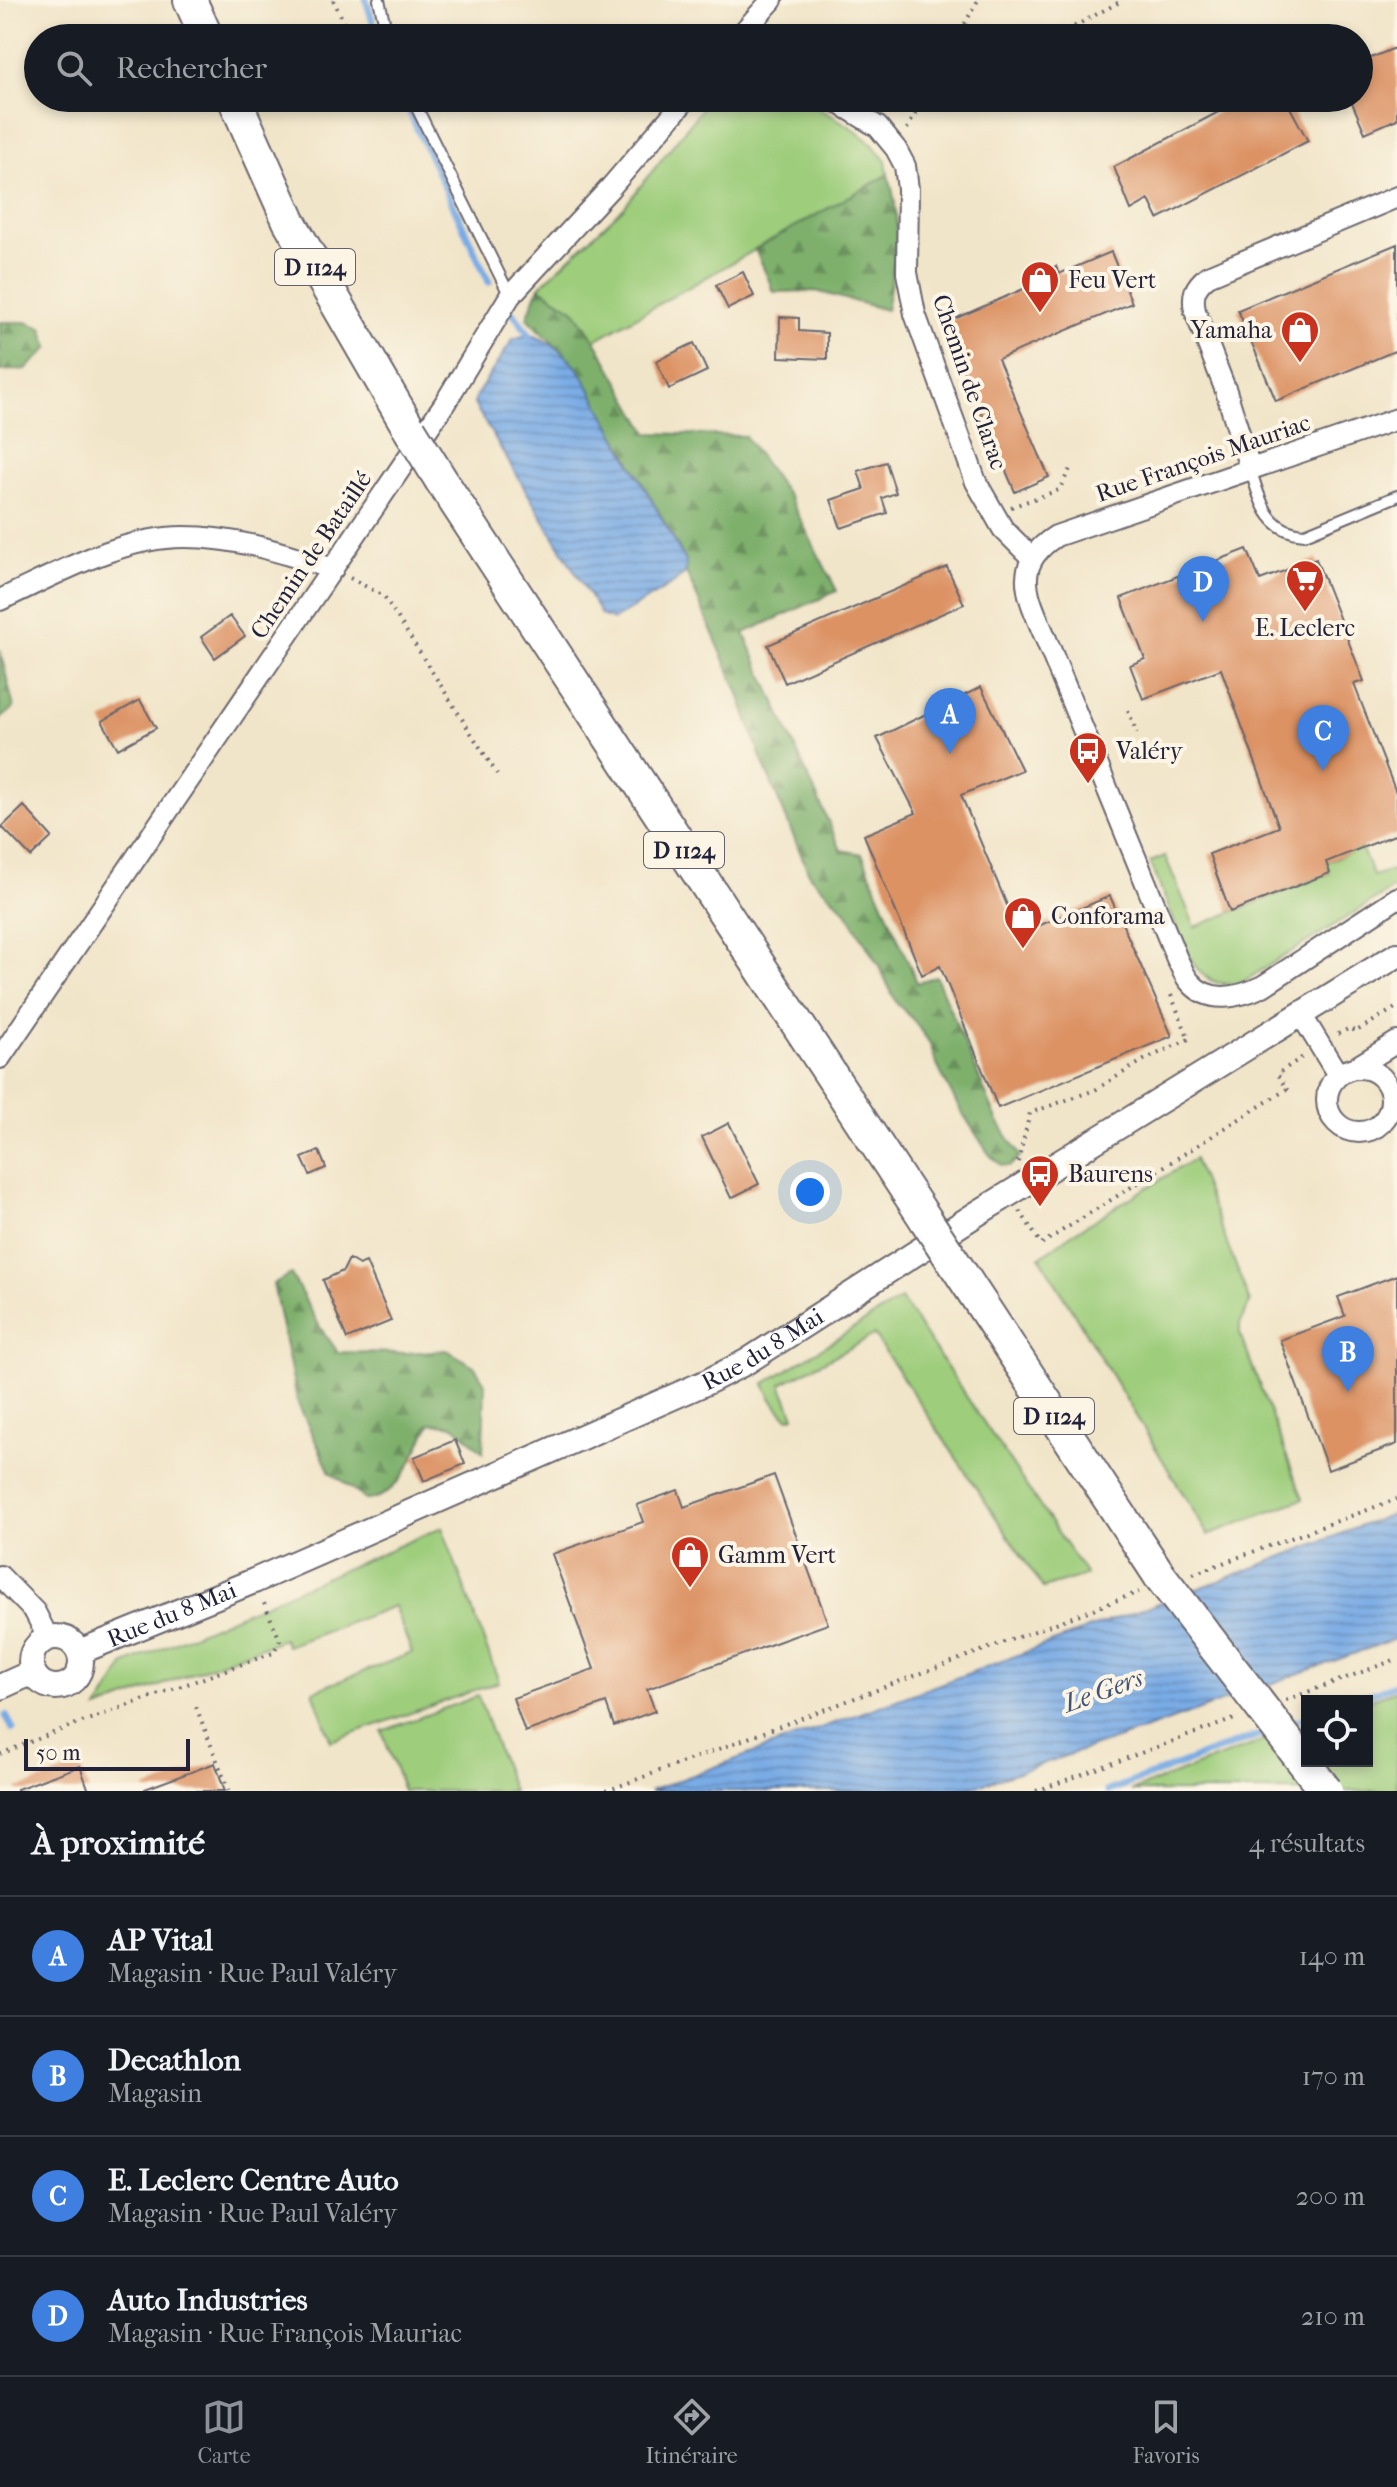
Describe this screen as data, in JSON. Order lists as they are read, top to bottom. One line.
{"streets":{"highway":["D 1124"],"street":["Chemin de Clarac","Rue François Mauriac","Chemin de Bataillé","Rue du 8 Mai"]},"crossings":[["Chemin de Clarac","Rue François Mauriac"]],"water":["Le Gers"],"places":{"shop":["Feu Vert","Yamaha","Conforama","Gamm Vert"],"supermarket":["E. Leclerc"],"bus stop":["Valéry","Baurens"]},"scale_bar":"50 m","page":{"search":"Rechercher","pins":["D","A","C","B"],"scale":"50 m","heading":["À proximité","4 résultats"],"list":[{"mark":"A","name":"AP Vital","note":"Magasin · Rue Paul Valéry","value":"140 m"},{"mark":"B","name":"Decathlon","note":"Magasin","value":"170 m"},{"mark":"C","name":"E. Leclerc Centre Auto","note":"Magasin · Rue Paul Valéry","value":"200 m"},{"mark":"D","name":"Auto Industries","note":"Magasin · Rue François Mauriac","value":"210 m"}],"nav":["Carte","Itinéraire","Favoris"]}}
